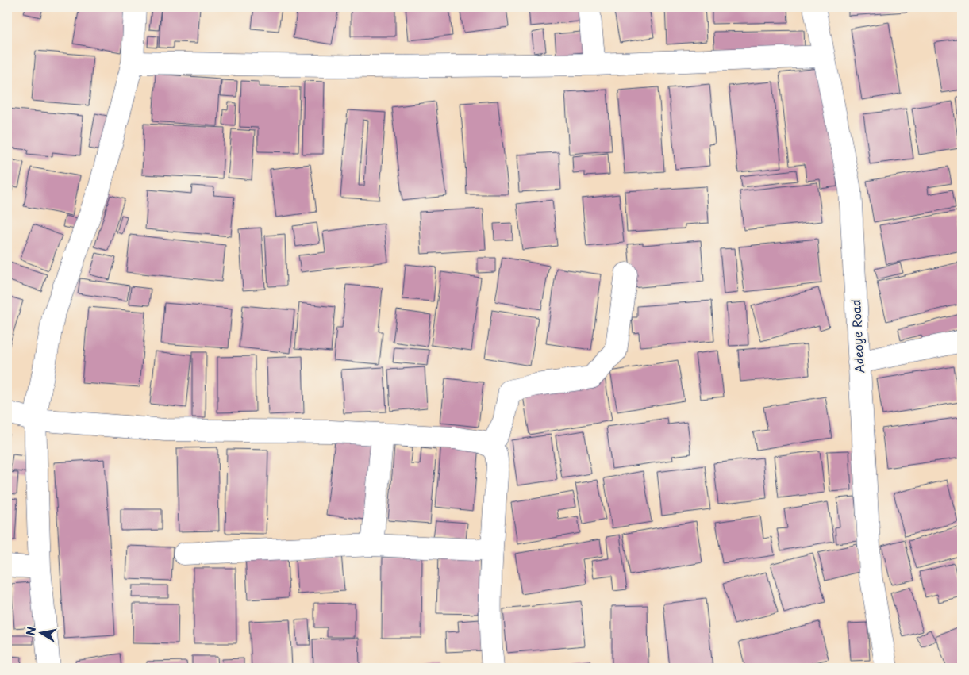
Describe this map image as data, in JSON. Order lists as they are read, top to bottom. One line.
{"streets":{"street":["Adeoye Road"]},"north":"left"}
